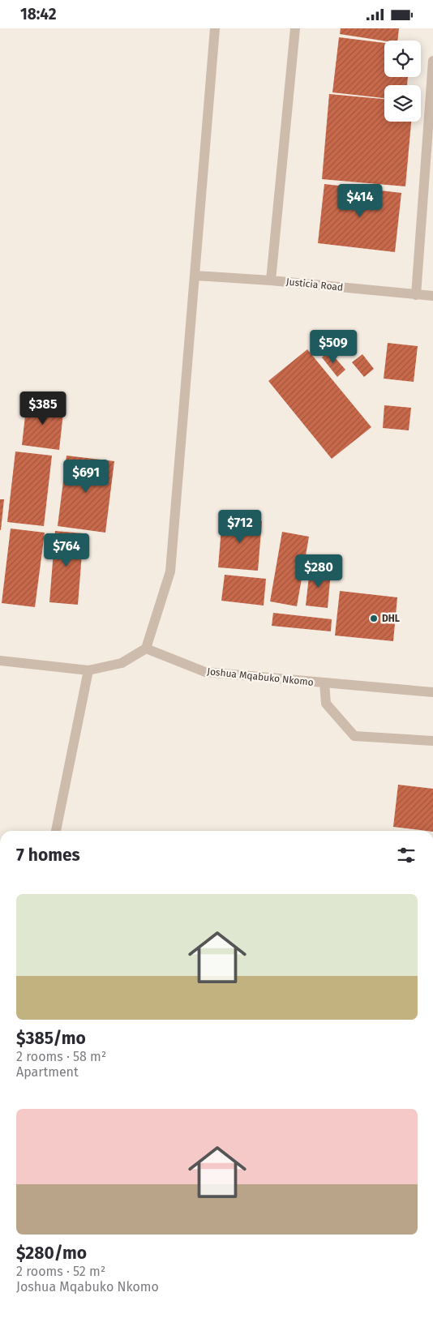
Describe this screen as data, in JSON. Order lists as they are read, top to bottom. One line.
{"streets":{"street":["Justicia Road","Joshua Mqabuko Nkomo"]},"places":["DHL"],"page":{"status":"18:42","price":["$414","$509","$385","$691","$712","$764","$280"],"heading":"7 homes","list":[{"name":"$385/mo","note":"2 rooms · 58 m² · Apartment"},{"name":"$280/mo","note":"2 rooms · 52 m² · Joshua Mqabuko Nkomo"}]}}
